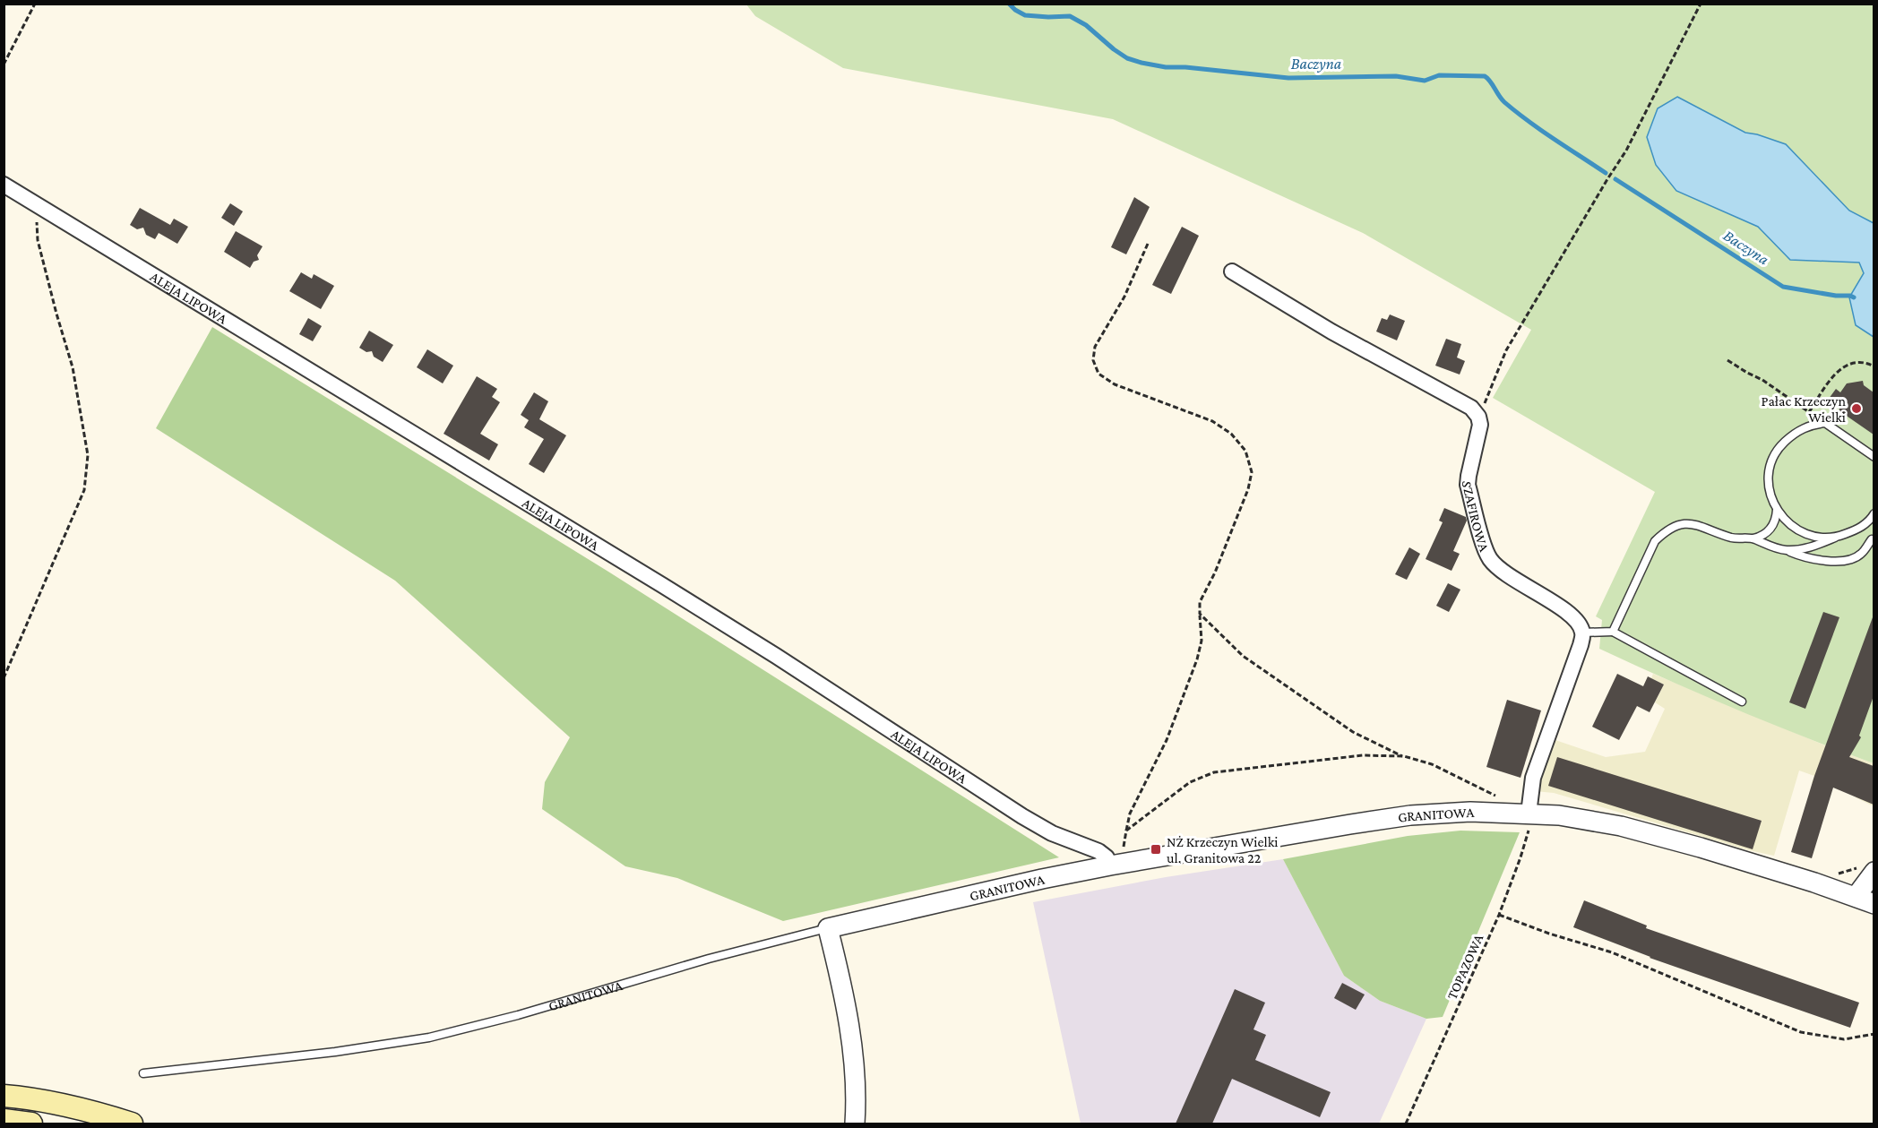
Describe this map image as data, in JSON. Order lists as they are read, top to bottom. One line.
{"streets":{"street":["ALEJA LIPOWA","SZAFIROWA","GRANITOWA"],"path":["TOPAZOWA"]},"crossings":[["ALEJA LIPOWA","GRANITOWA"],["GRANITOWA","TOPAZOWA"]],"water":["Baczyna"],"places":{"other":["Pałac Krzeczyn Wielki"],"transit":["NŻ Krzeczyn Wielki ul. Granitowa 22"]}}
